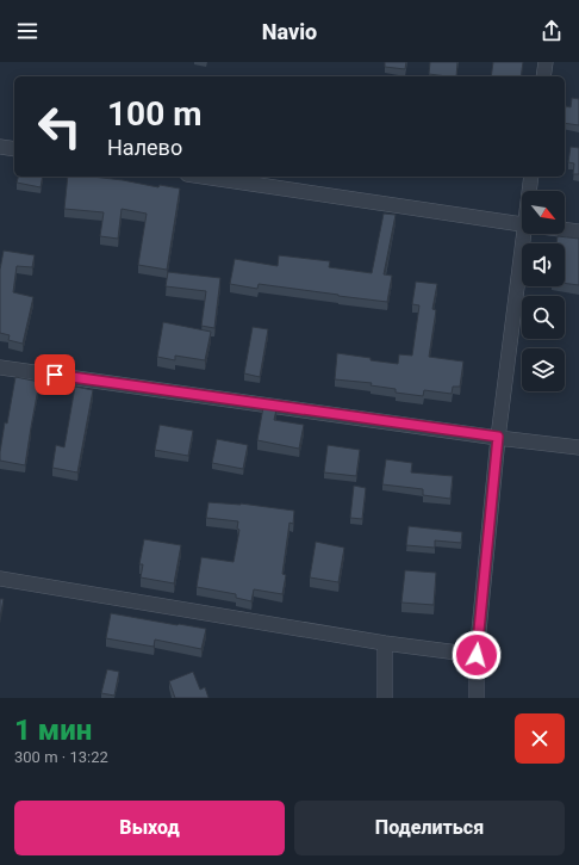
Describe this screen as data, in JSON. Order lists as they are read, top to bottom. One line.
{"north":"bottom right","page":{"header":"Navio","turn":["100 m","Налево"],"heading":["1 мин","300 m · 13:22"],"buttons":["Выход","Поделиться"]}}
